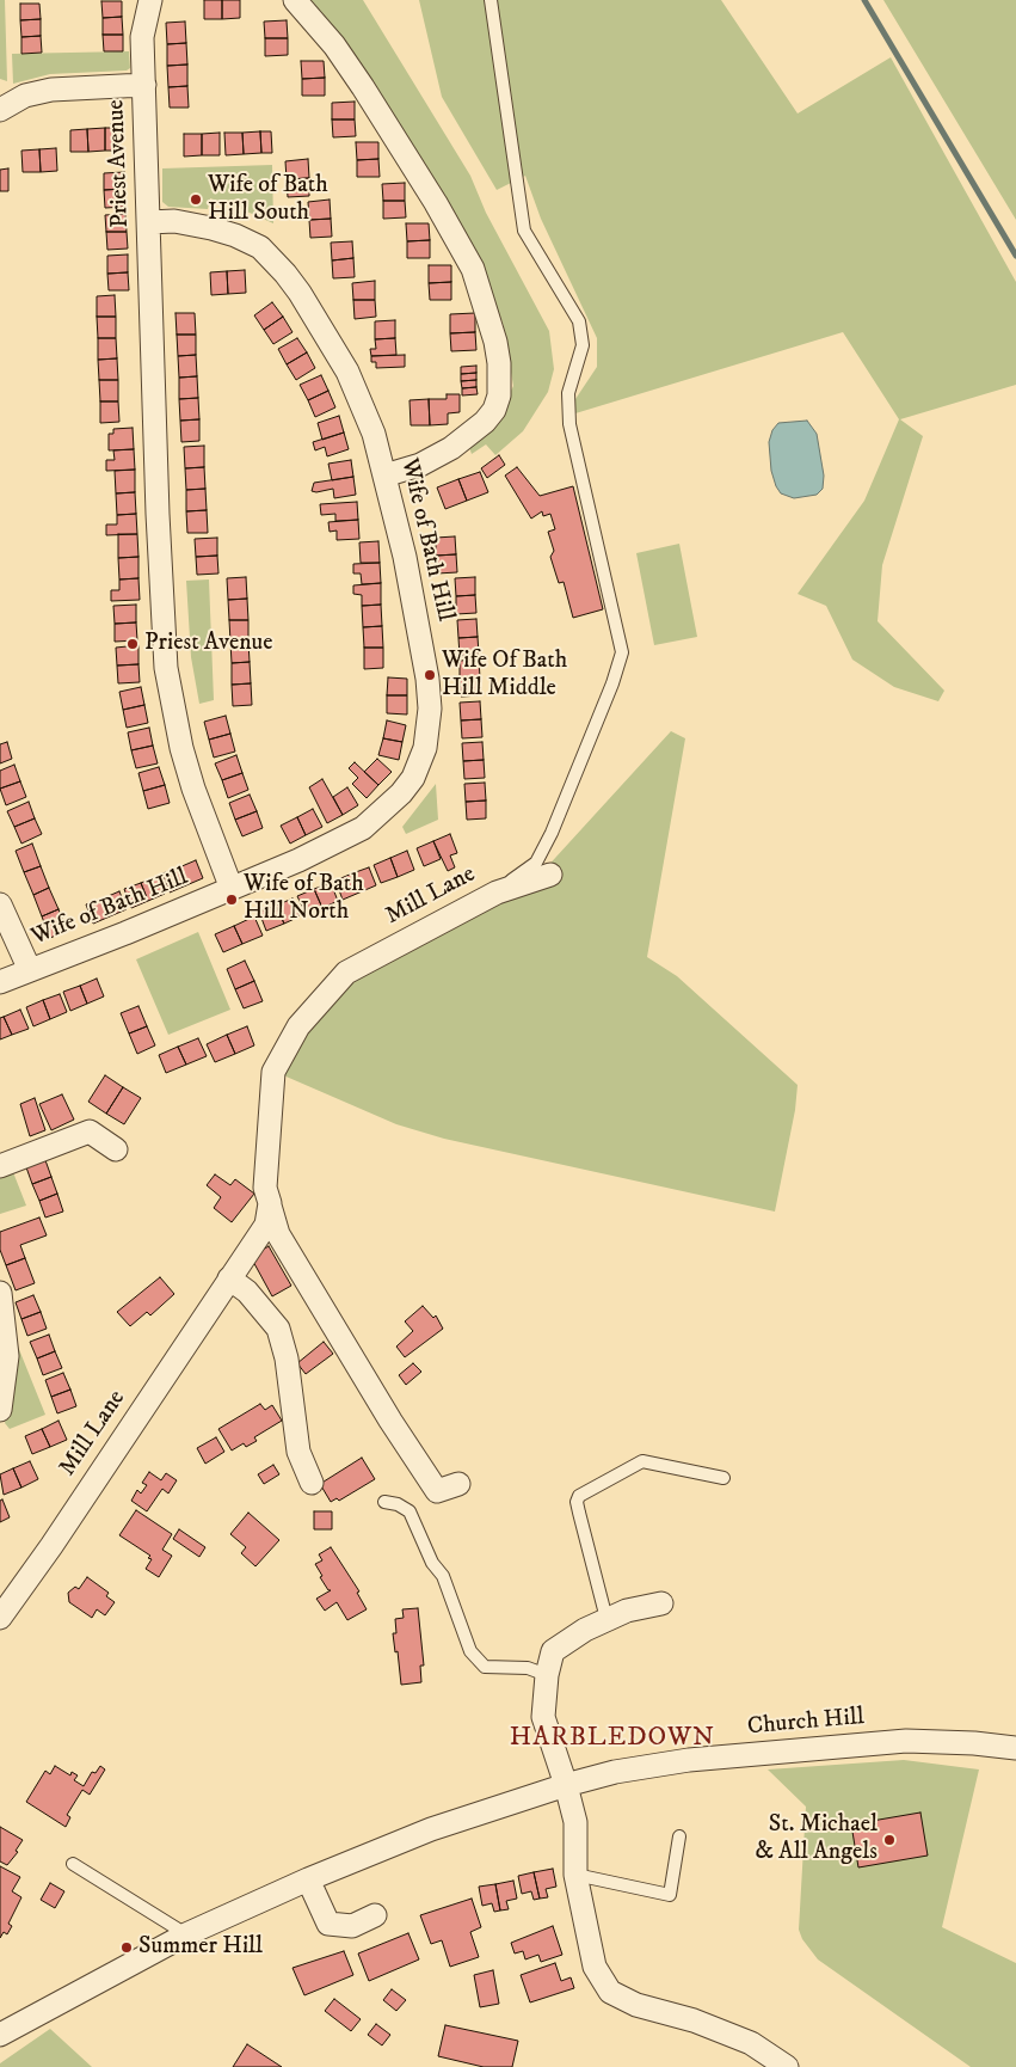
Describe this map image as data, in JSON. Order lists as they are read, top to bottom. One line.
{"streets":{"street":["Priest Avenue","Wife of Bath Hill","Mill Lane","Church Hill"]},"crossings":[["Priest Avenue","Wife of Bath Hill"]],"districts":["HARBLEDOWN"],"places":["Wife of Bath Hill South","Priest Avenue","Wife Of Bath Hill Middle","Wife of Bath Hill North","St. Michael & All Angels","Summer Hill"]}
